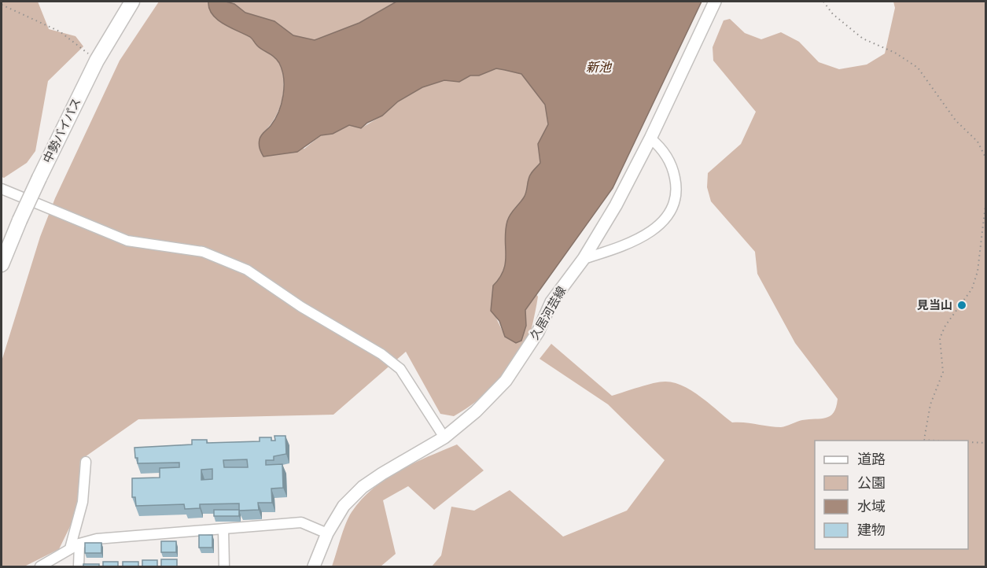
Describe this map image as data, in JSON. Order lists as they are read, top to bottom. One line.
{"streets":{"highway":["中勢バイパス"],"main road":["久居河芸線"]},"water":["新池"],"places":["見当山"],"legend":["道路","公園","水域","建物"]}
